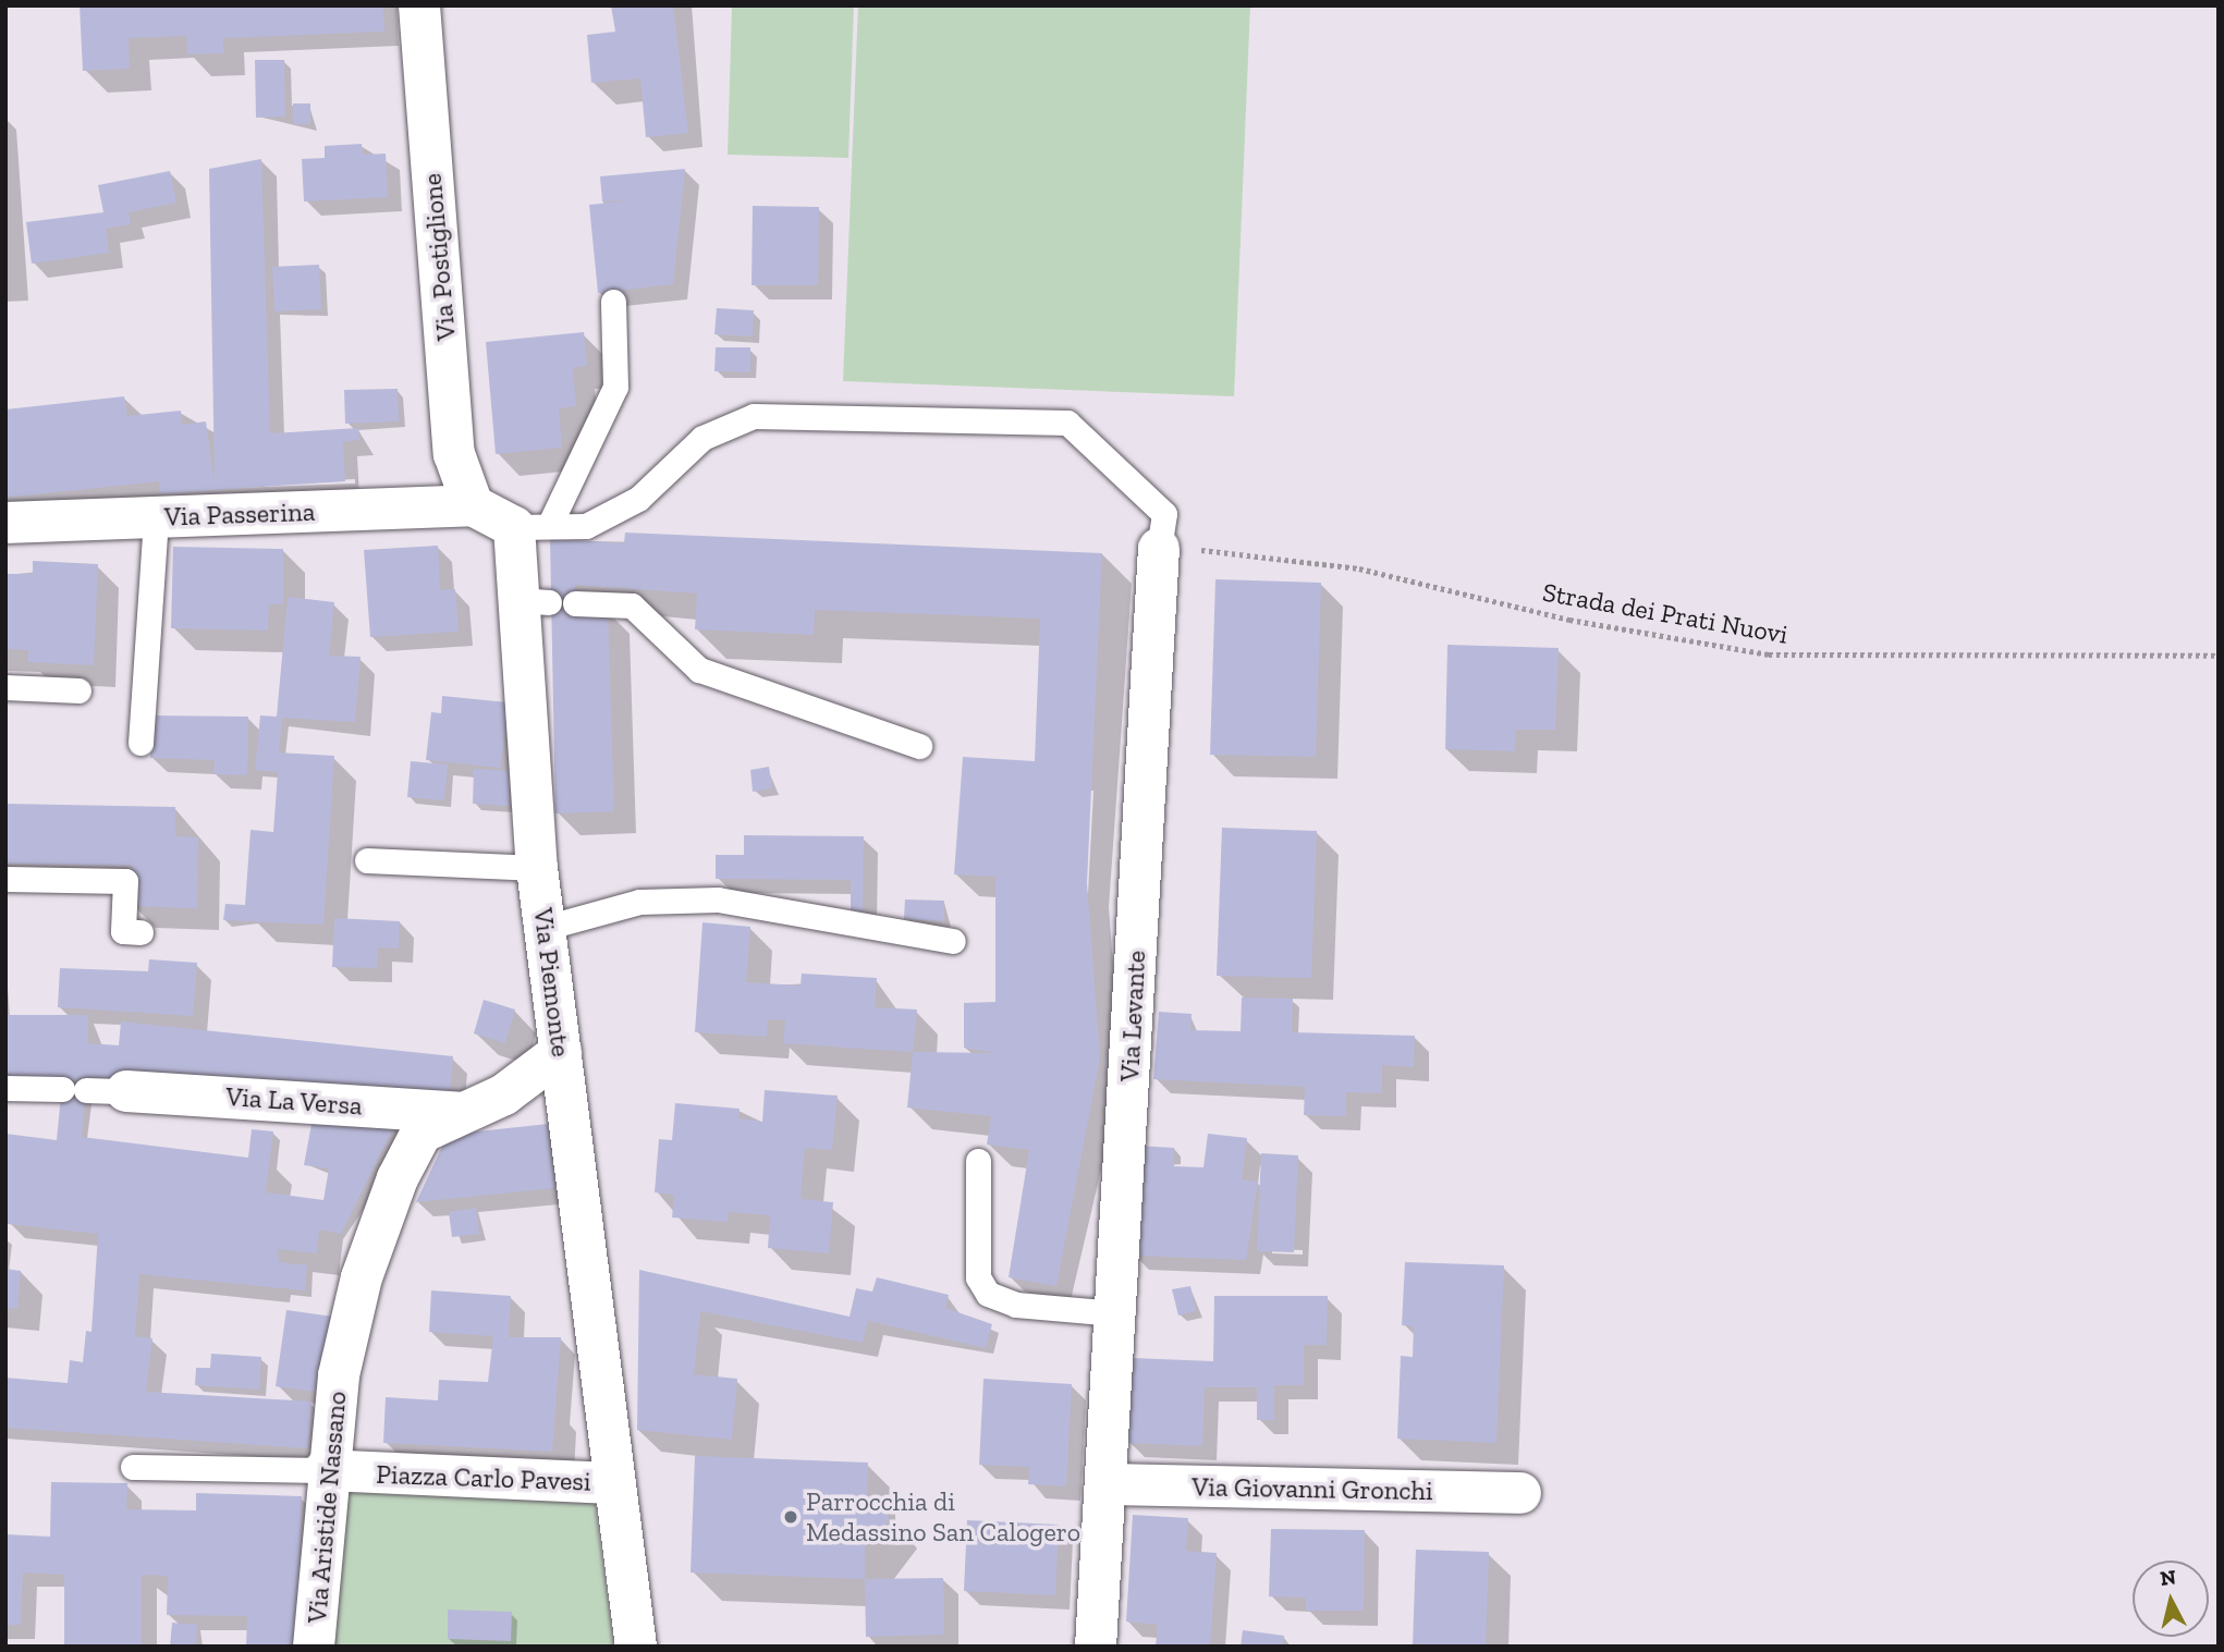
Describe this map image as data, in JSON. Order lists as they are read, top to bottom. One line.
{"streets":{"street":["Via Postiglione","Via Passerina","Via Piemonte","Via Levante","Via La Versa","Piazza Carlo Pavesi","Via Giovanni Gronchi","Via Aristide Nassano"],"path":["Strada dei Prati Nuovi"]},"crossings":[["Via Postiglione","Via Passerina"],["Strada dei Prati Nuovi","Via Levante"],["Via Piemonte","Piazza Carlo Pavesi"],["Via Piemonte","Via Aristide Nassano"],["Via Levante","Via Giovanni Gronchi"],["Via La Versa","Via Aristide Nassano"],["Piazza Carlo Pavesi","Via Aristide Nassano"]],"places":["Parrocchia di Medassino San Calogero"],"north":"top"}
